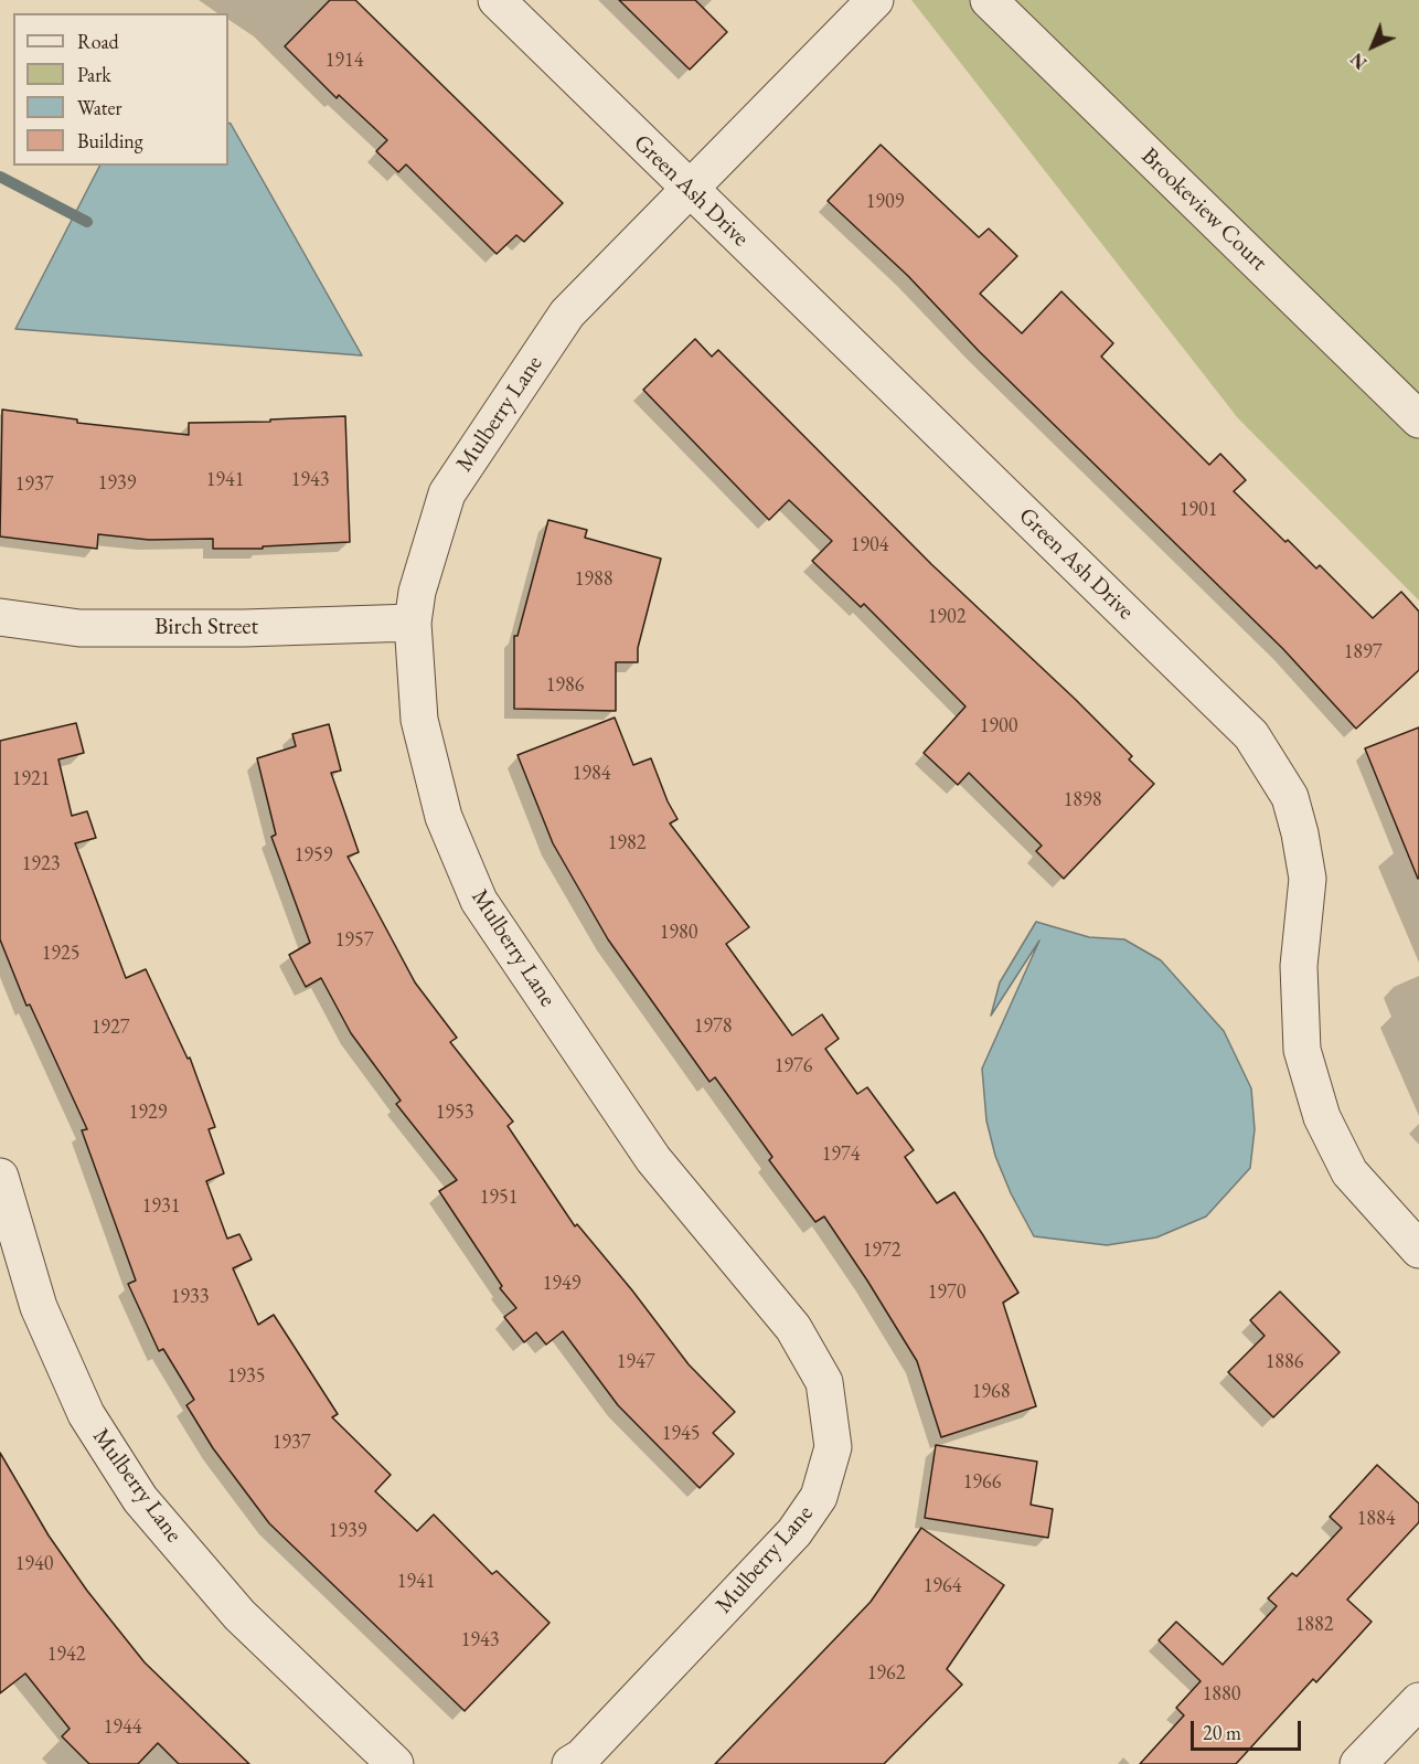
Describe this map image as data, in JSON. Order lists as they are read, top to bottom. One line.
{"streets":{"street":["Green Ash Drive","Brookeview Court","Mulberry Lane","Birch Street"]},"crossings":[["Green Ash Drive","Mulberry Lane"],["Mulberry Lane","Birch Street"]],"house_numbers":["1914","1909","1941","1943","1939","1937","1901","1904","1988","1902","1897","1986","1900","1984","1921","1898","1982","1959","1923","1980","1957","1925","1978","1927","1976","1929","1953","1974","1951","1931","1972","1949","1970","1933","1947","1886","1935","1968","1945","1937","1966","1884","1939","1940","1941","1964","1882","1943","1942","1962","1880","1944"],"legend":["Road","Park","Water","Building"],"scale_bar":"20 m","north":"bottom left"}
